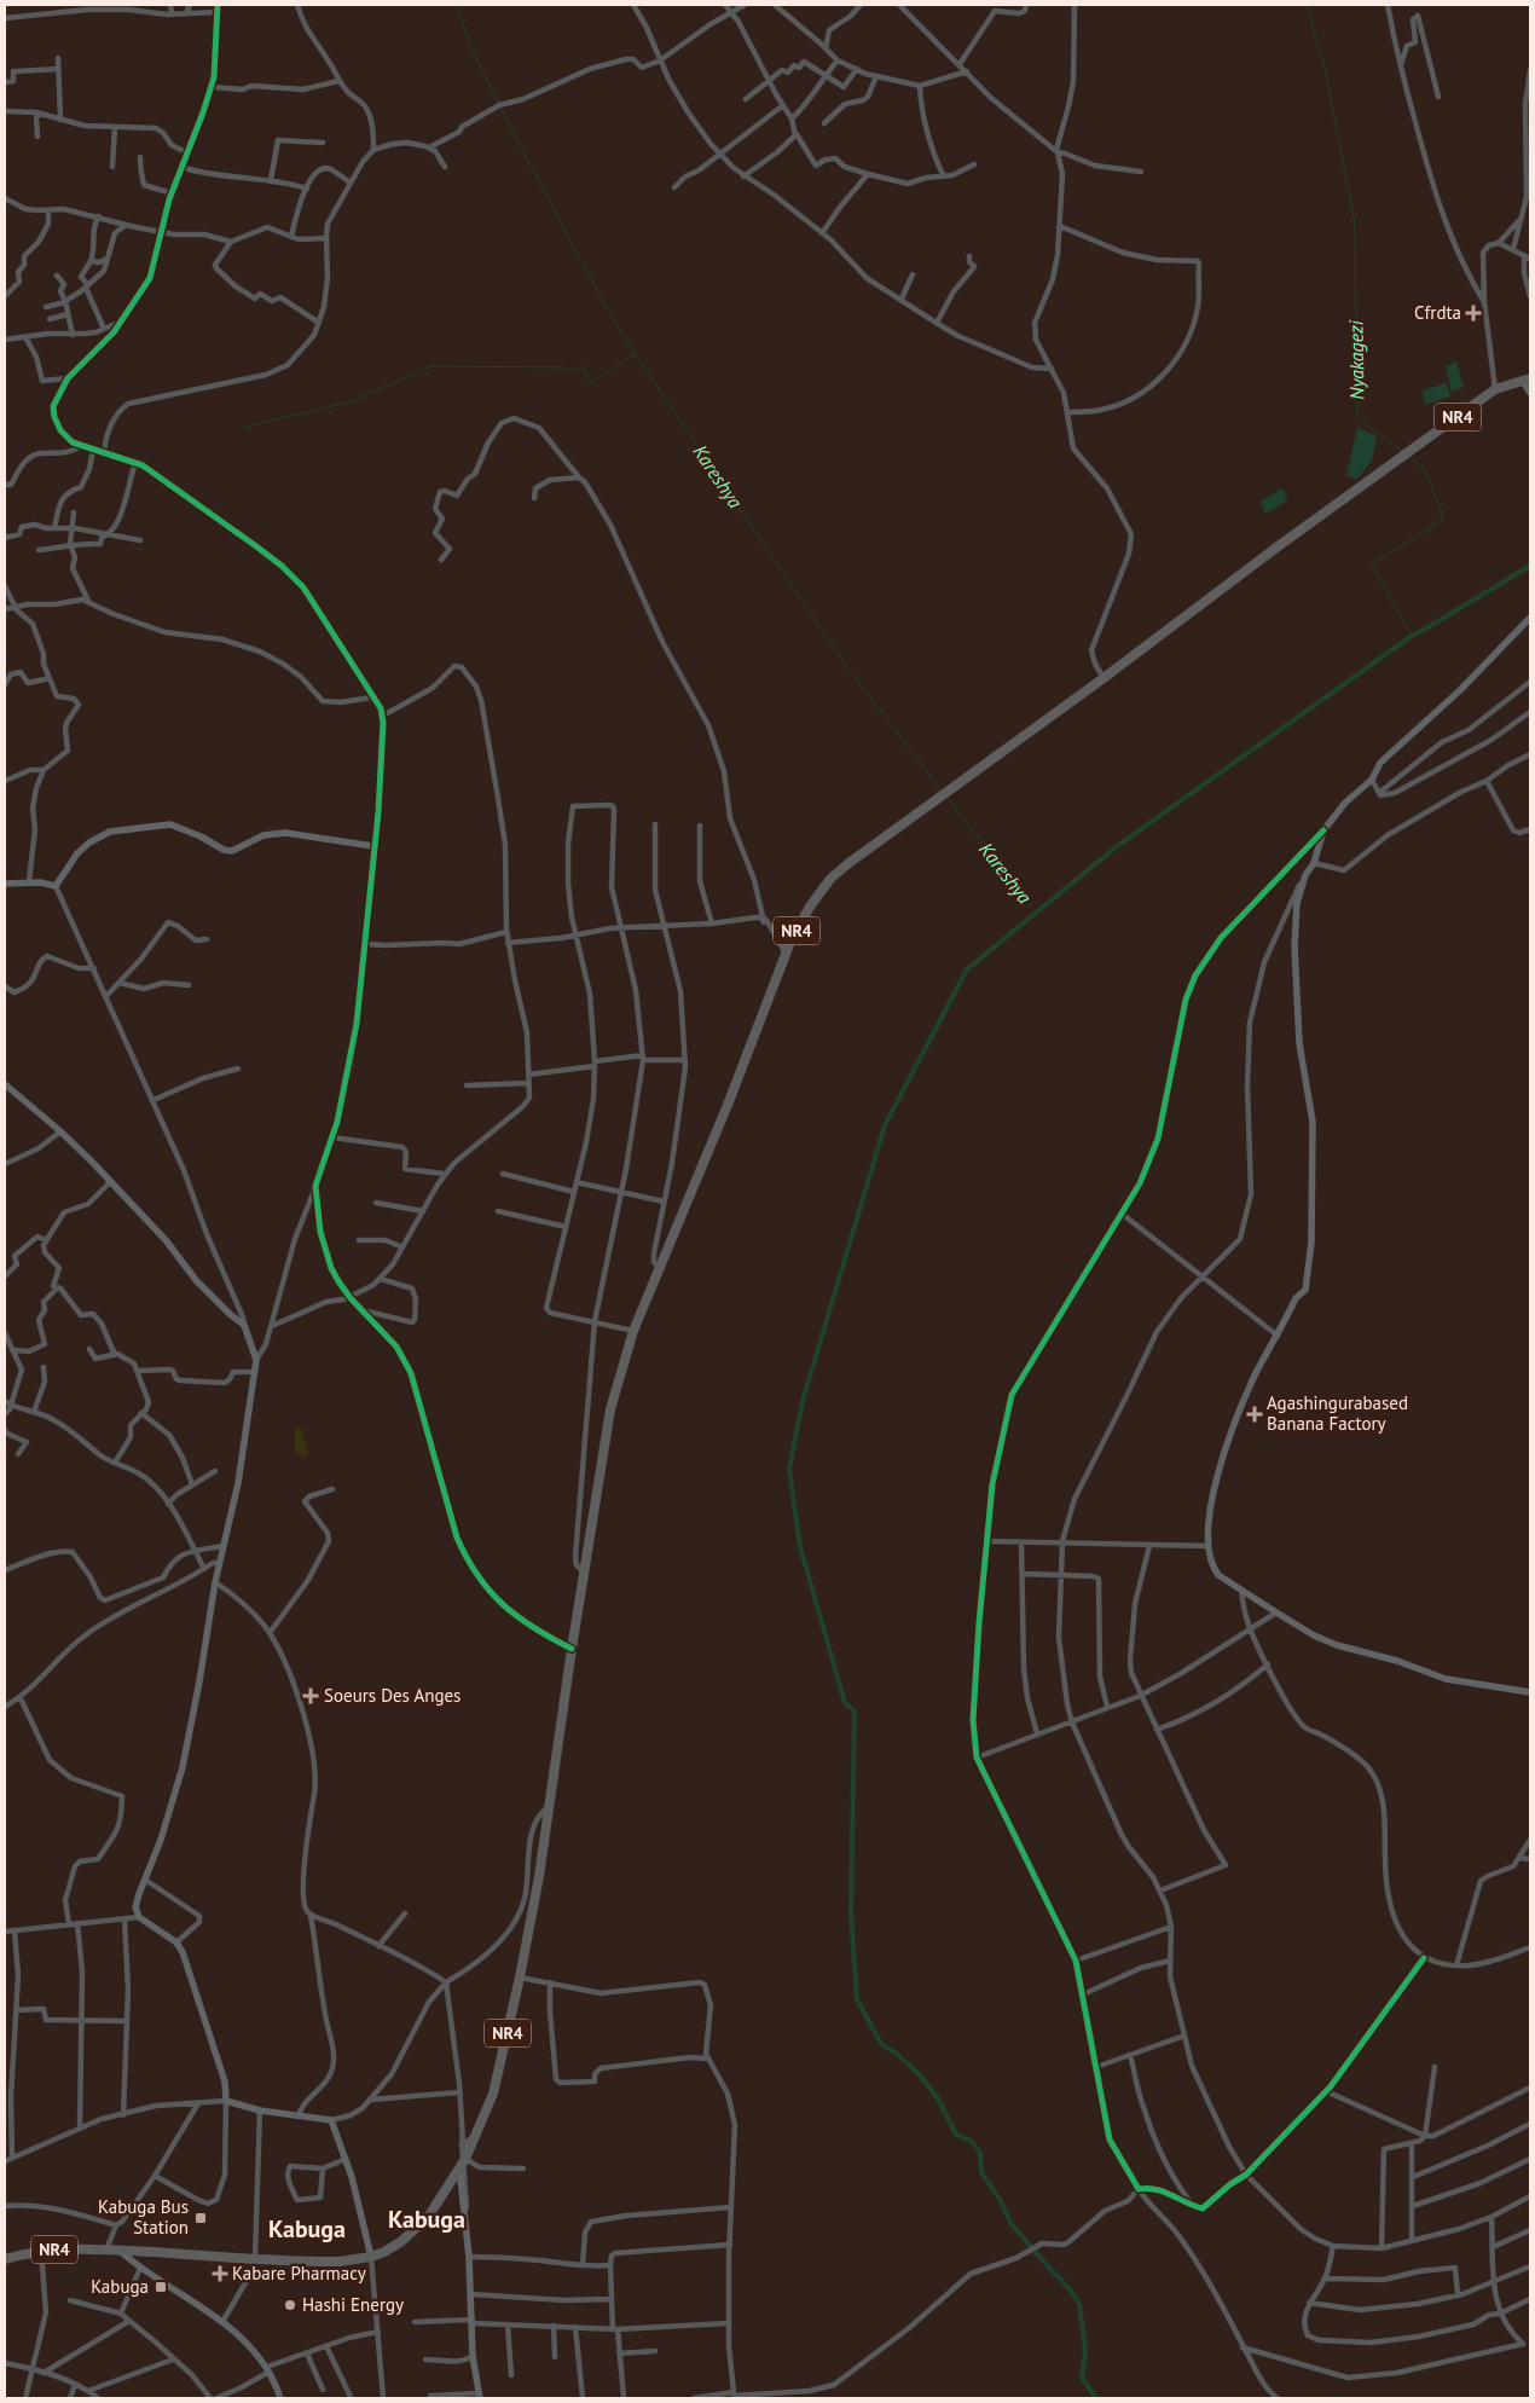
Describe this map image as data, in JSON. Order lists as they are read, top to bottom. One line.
{"streets":{"highway":["NR4"]},"districts":["Kabuga","Kabuga"],"water":["Nyakagezi","Kareshya"],"places":{"health":["Cfrdta","Agashingurabased Banana Factory","Soeurs Des Anges","Kabare Pharmacy"],"transit":["Kabuga Bus Station","Kabuga"],"other":["Hashi Energy"]}}
